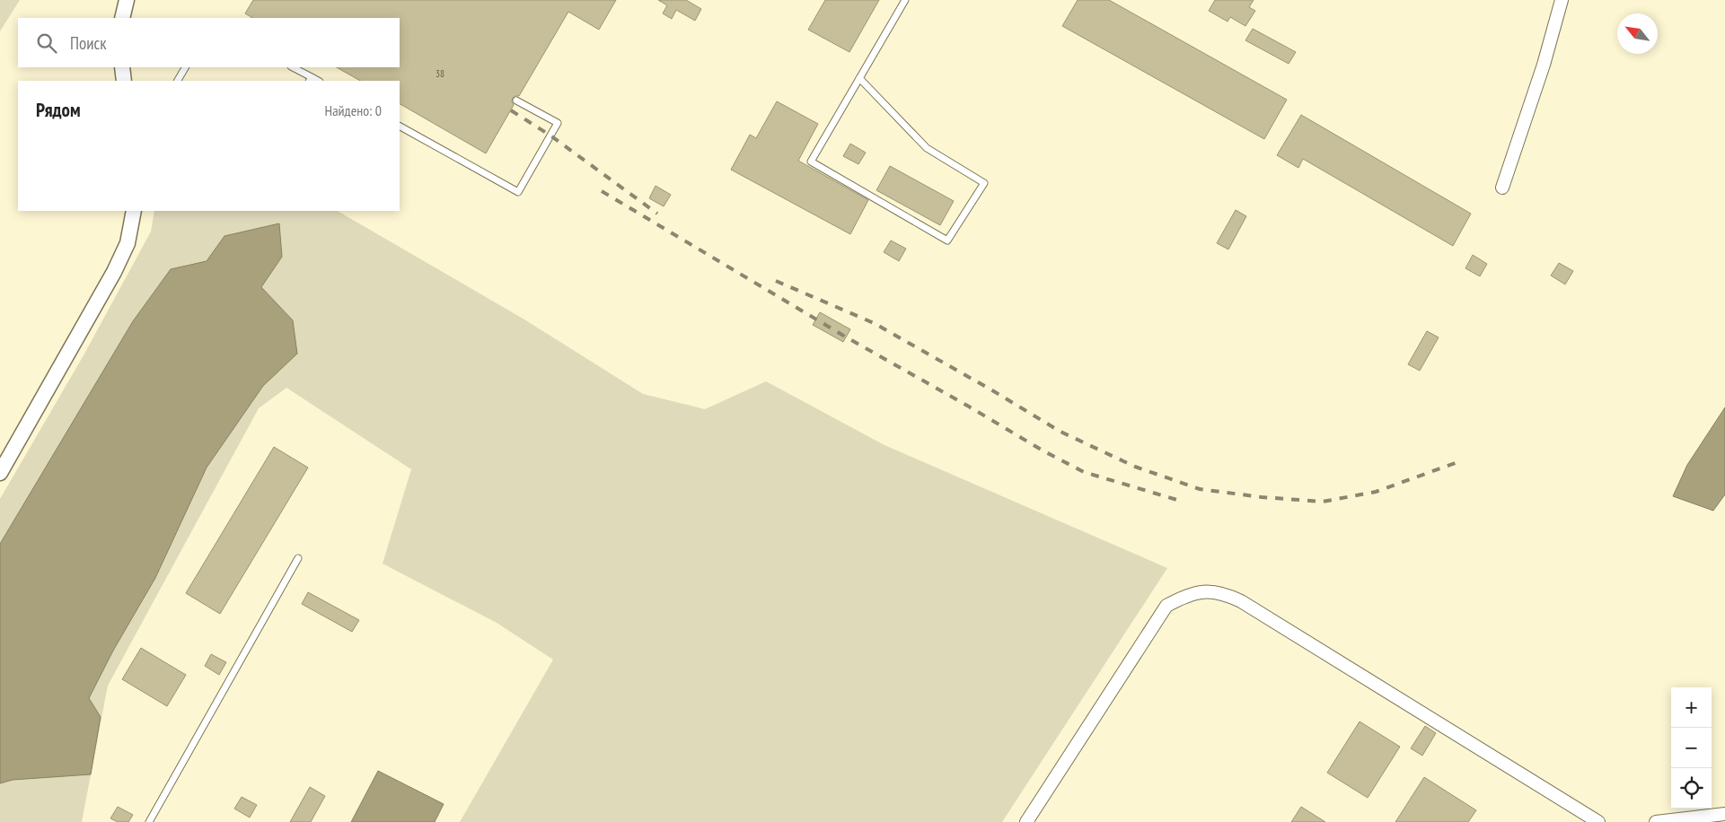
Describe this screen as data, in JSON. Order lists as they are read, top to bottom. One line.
{"house_numbers":["38"],"north":"top left","page":{"search":"Поиск","heading":["Рядом","Найдено: 0"],"map_buttons":["+","−"]}}
